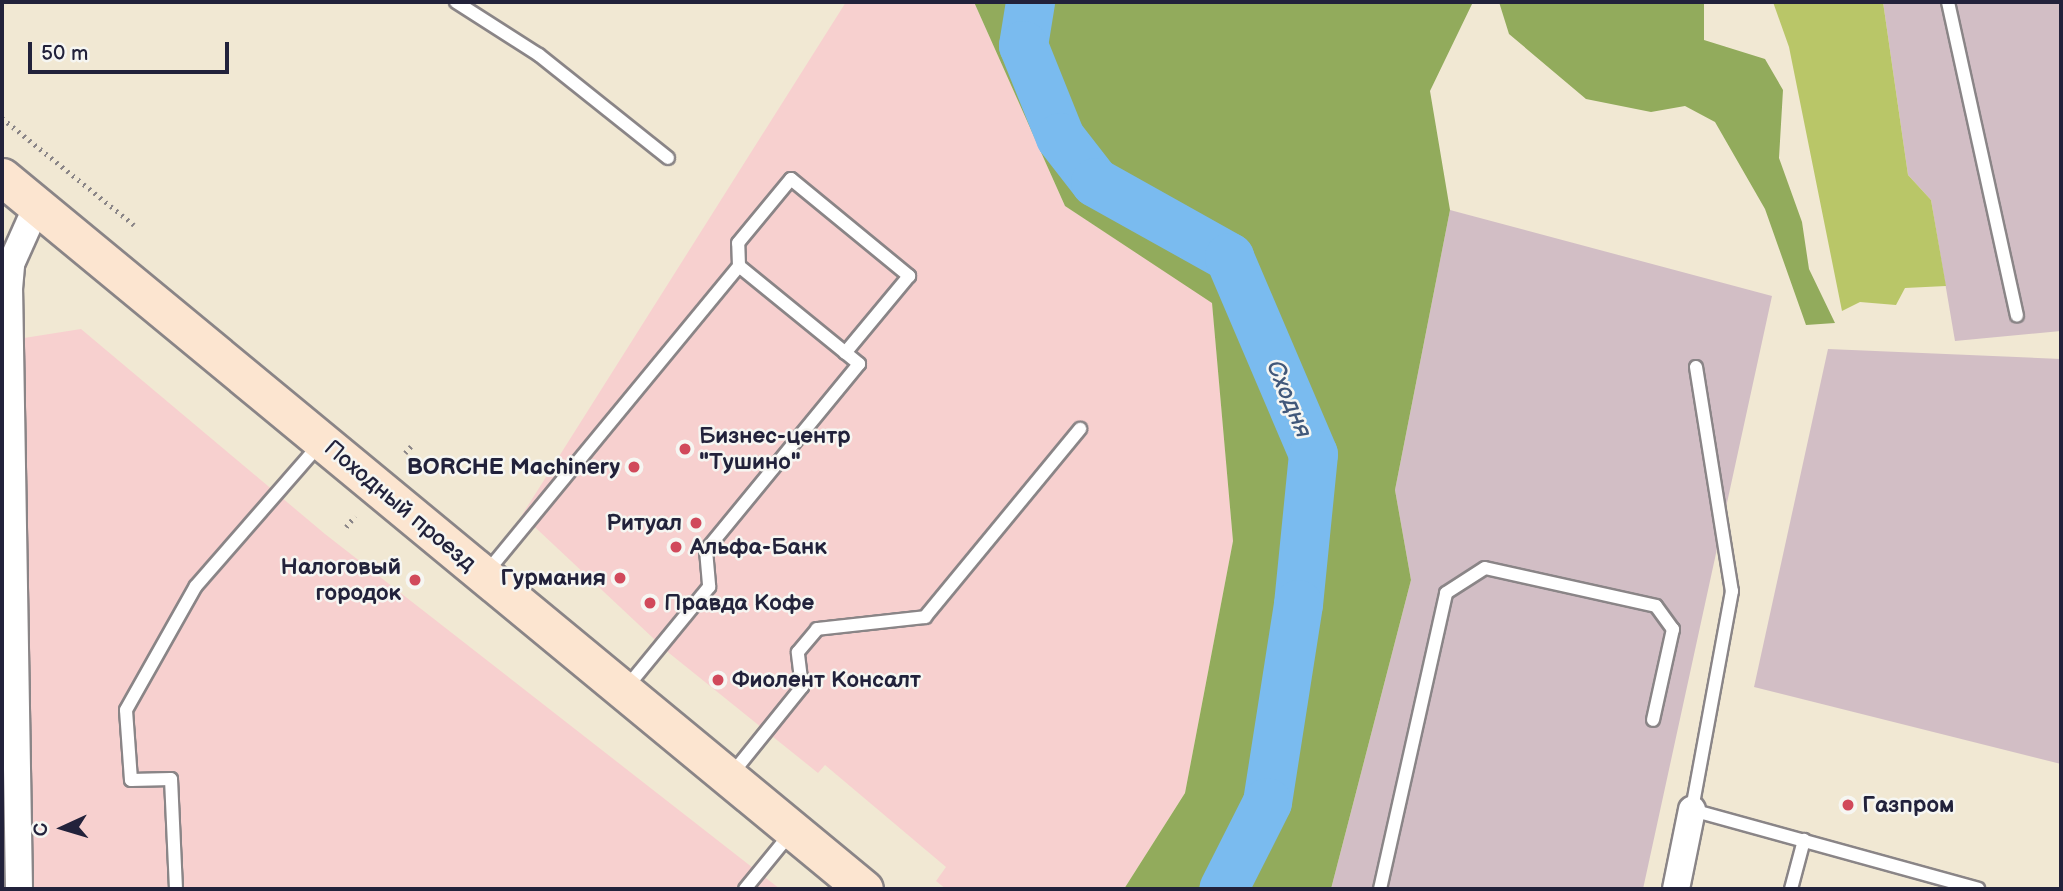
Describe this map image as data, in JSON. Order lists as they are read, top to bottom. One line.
{"streets":{"main road":["Походный проезд"]},"water":["Сходня"],"places":["Бизнес-центр \"Тушино\"","BORCHE Machinery","Ритуал","Альфа-Банк","Гурмания","Налоговый городок","Правда Кофе","Фиолент Консалт","Газпром"],"scale_bar":"50 m","north":"left"}
